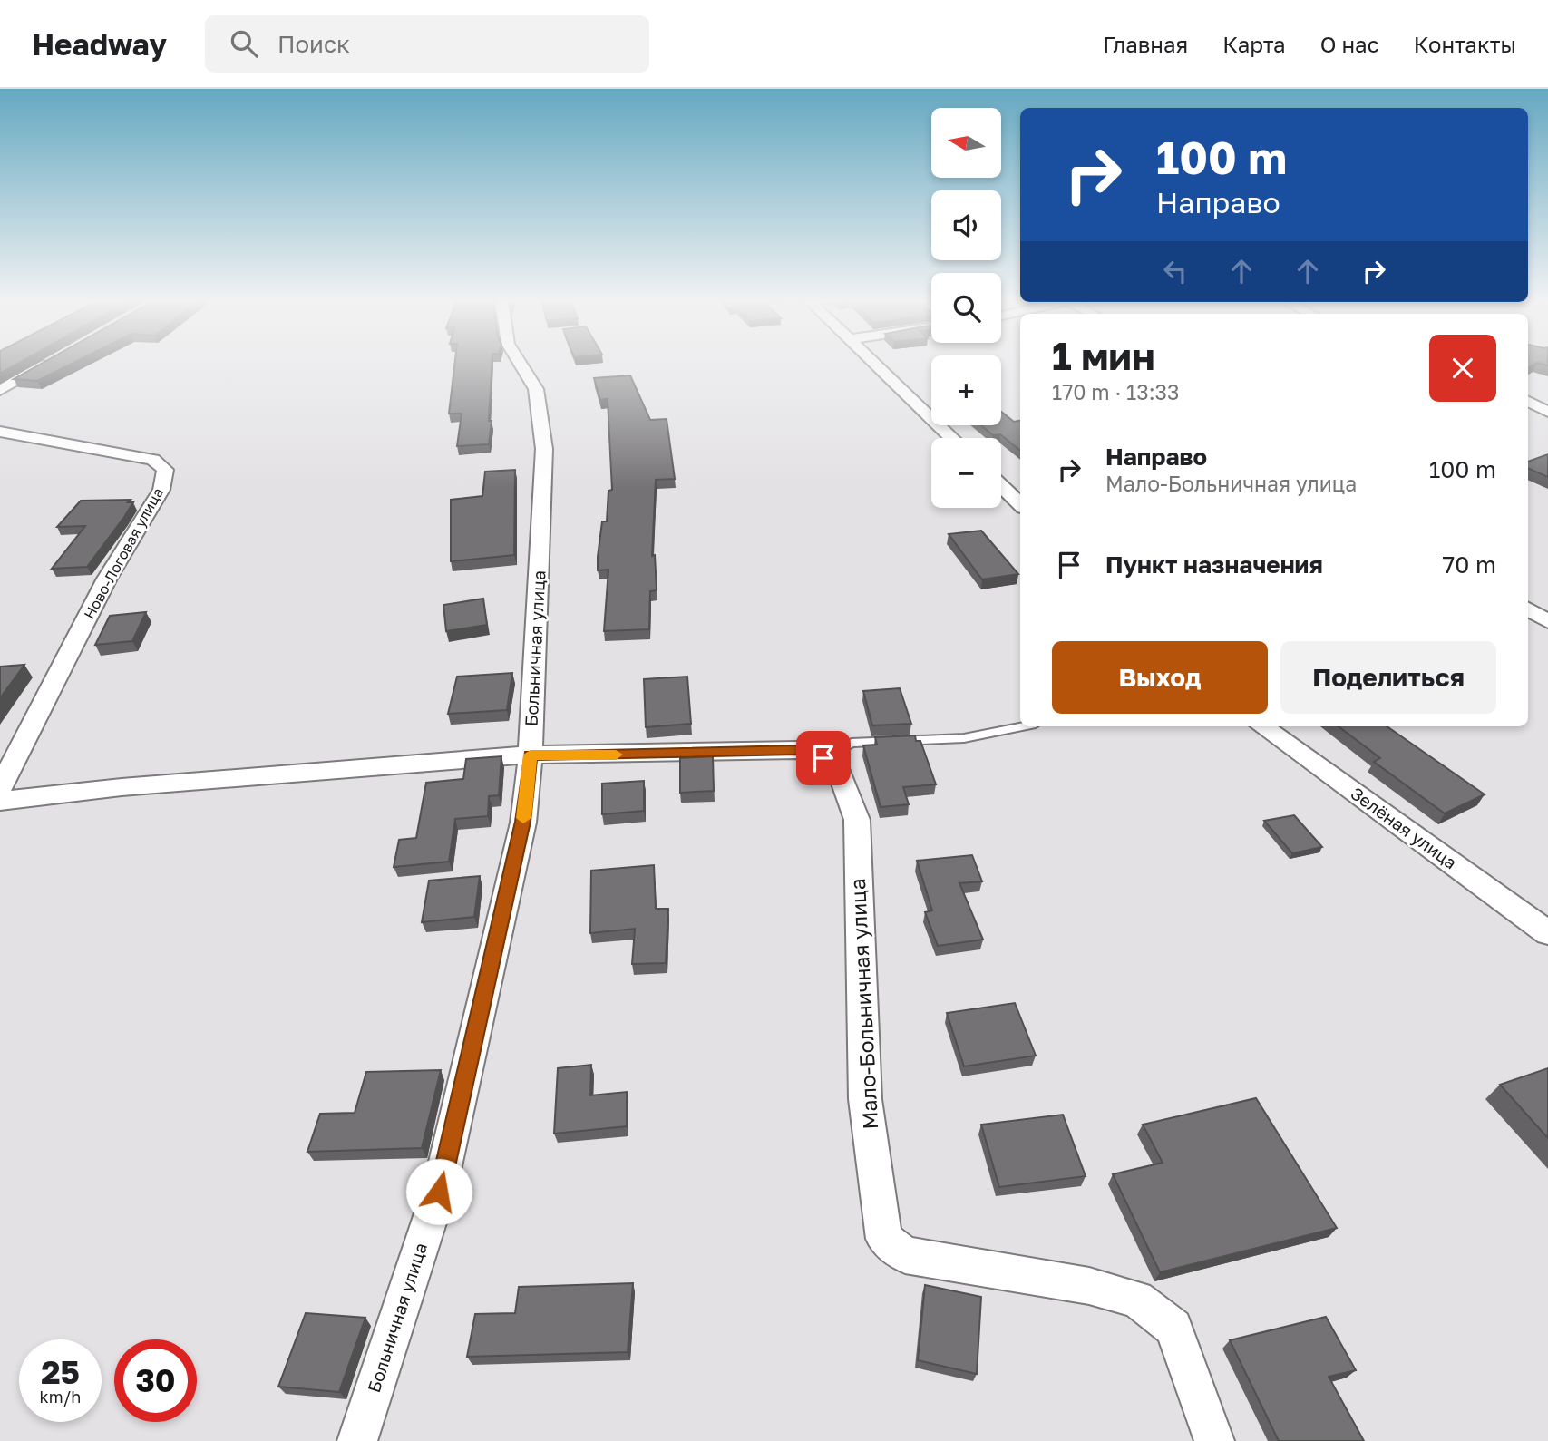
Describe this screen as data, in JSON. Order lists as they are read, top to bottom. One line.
{"streets":{"street":["Ново-Логовая улица","Больничная улица","Зелёная улица","Мало-Больничная улица"]},"north":"left","page":{"header":"Headway","search":"Поиск","nav":["Главная","Карта","О нас","Контакты"],"map_buttons":["+","−"],"turn":["100 m","Направо"],"heading":["1 мин","170 m · 13:33"],"list":[{"name":"Направо","note":"Мало-Больничная улица","value":"100 m"},{"name":"Пункт назначения","value":"70 m"}],"buttons":["Выход","Поделиться"],"speed":"25 km/h","limit":"30"}}
